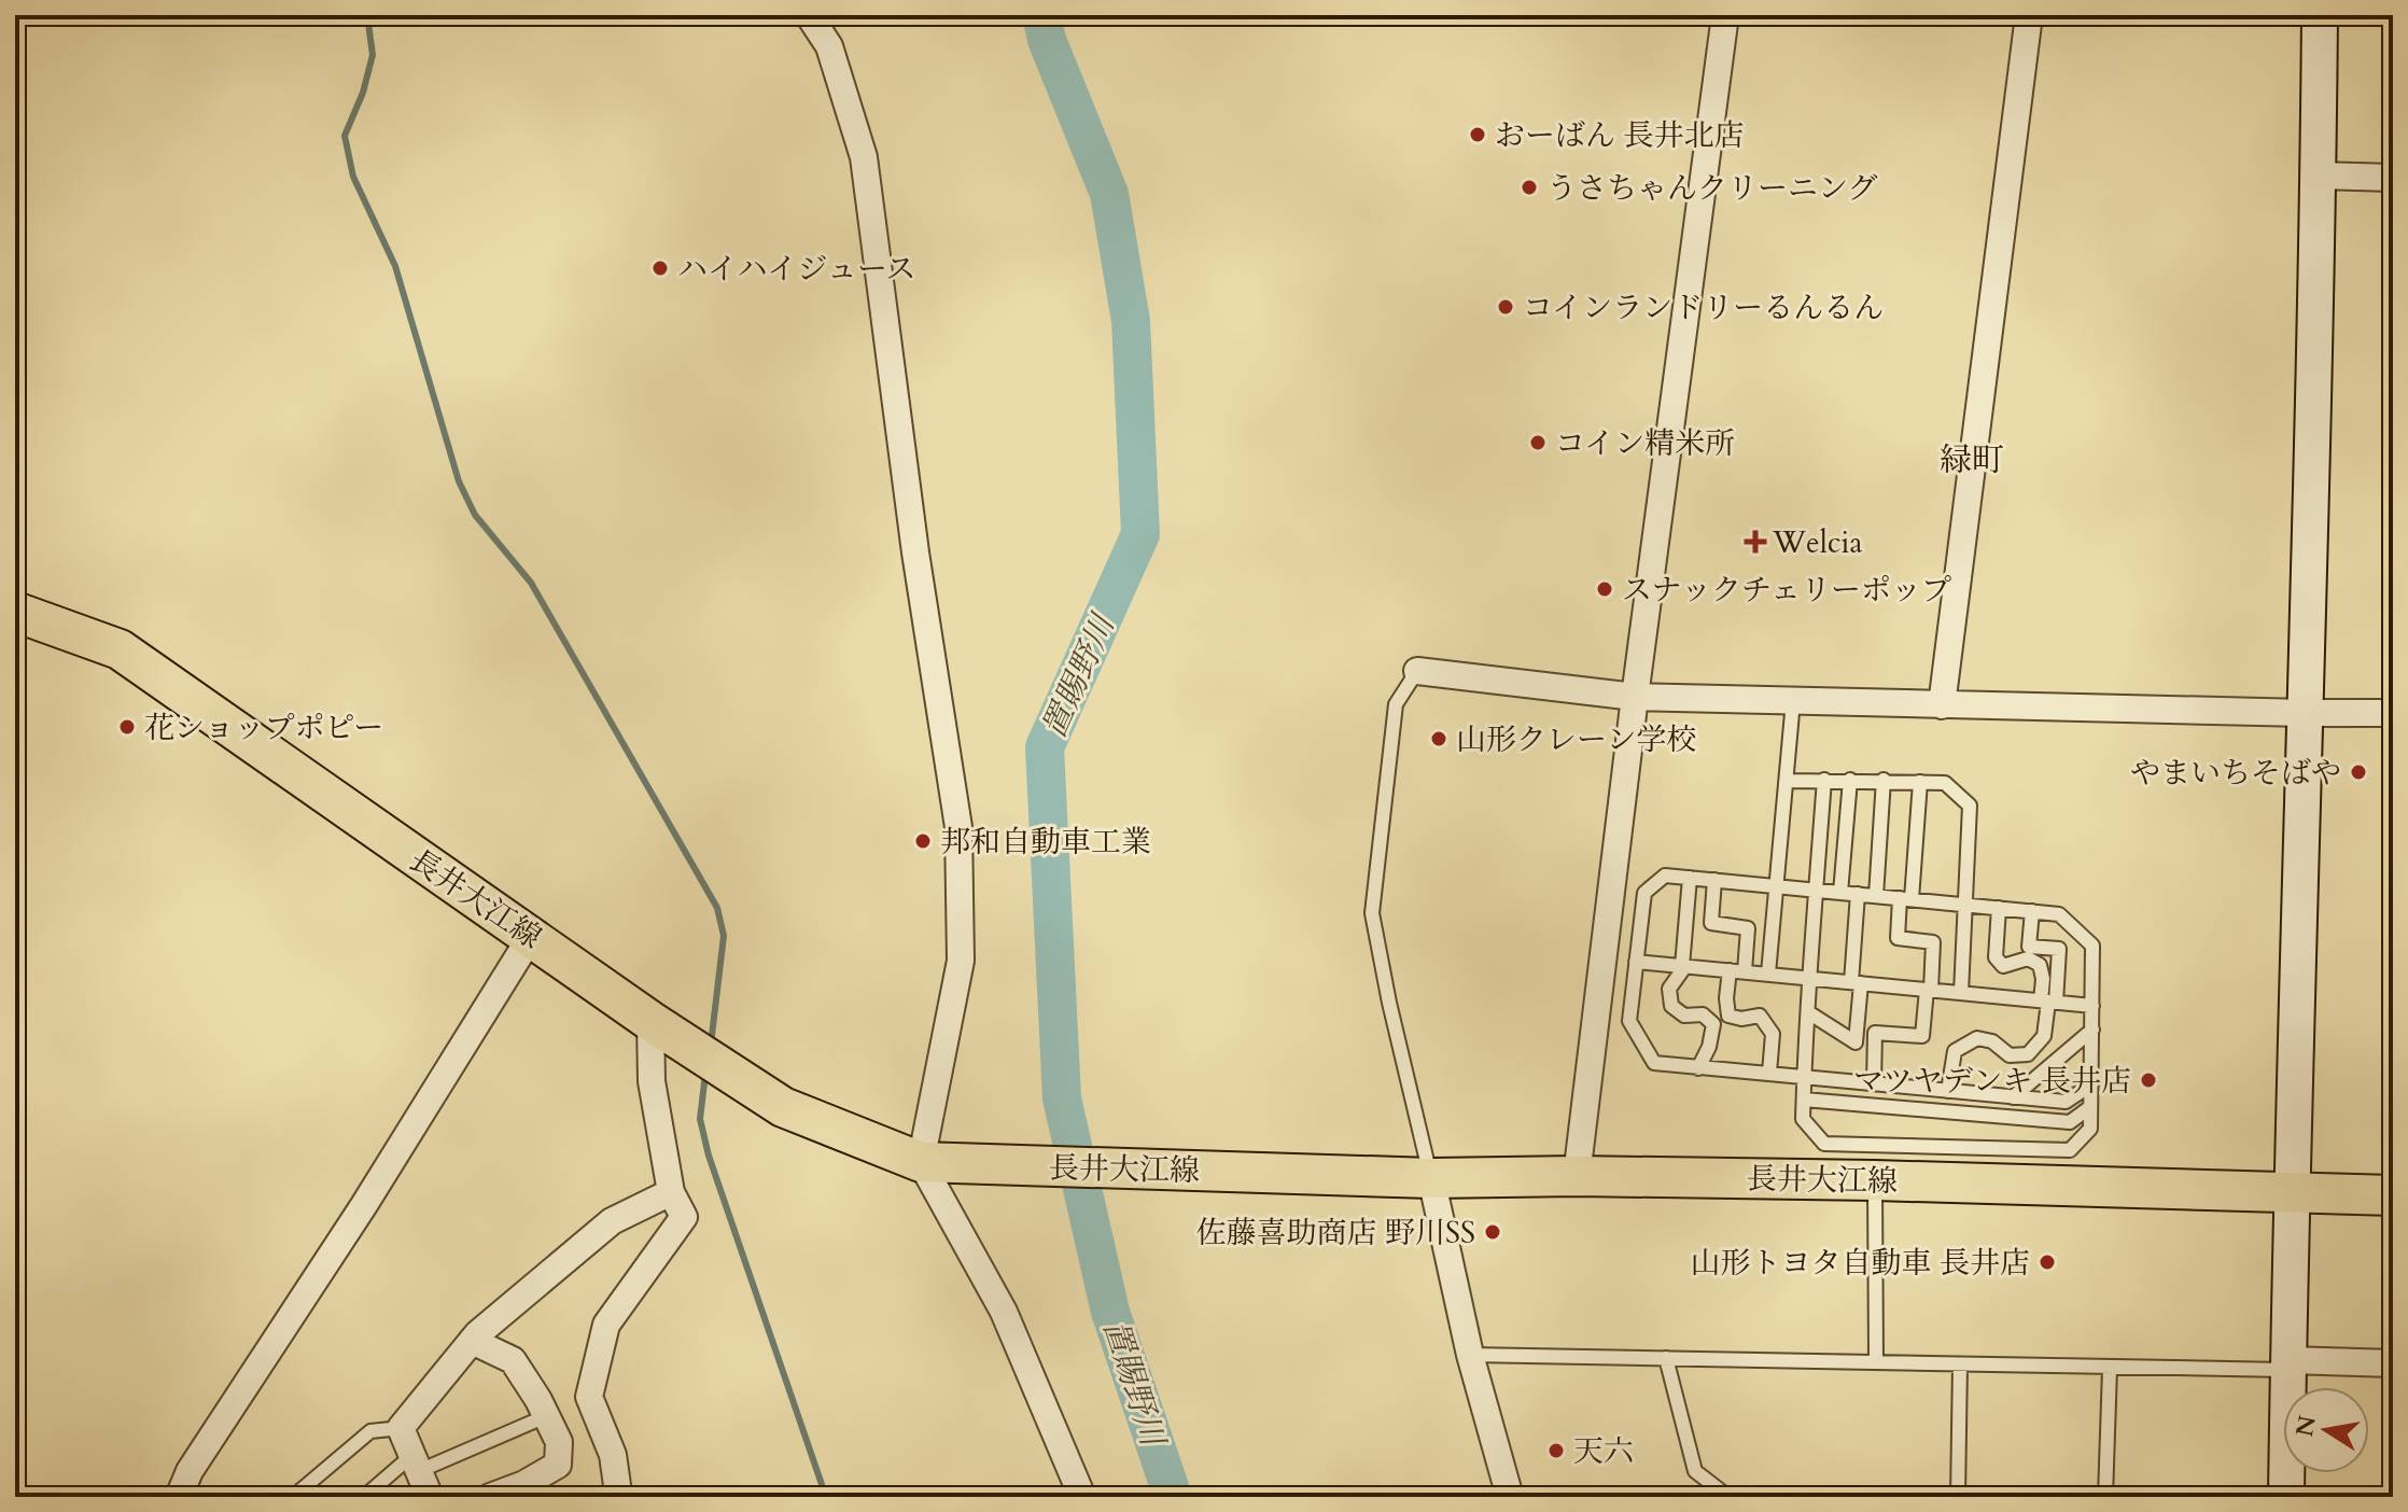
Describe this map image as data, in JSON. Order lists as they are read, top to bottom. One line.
{"streets":{"main road":["長井大江線"]},"districts":["緑町"],"water":["置賜野川"],"places":{"other":["おーばん 長井北店","うさちゃんクリーニング","ハイハイジュース","コインランドリーるんるん","コイン精米所","スナックチェリーポップ","花ショップポピー","山形クレーン学校","やまいちそばや","邦和自動車工業","マツヤデンキ 長井店","佐藤喜助商店 野川SS","山形トヨタ自動車 長井店","天六"],"health":["Welcia"]},"north":"left"}
